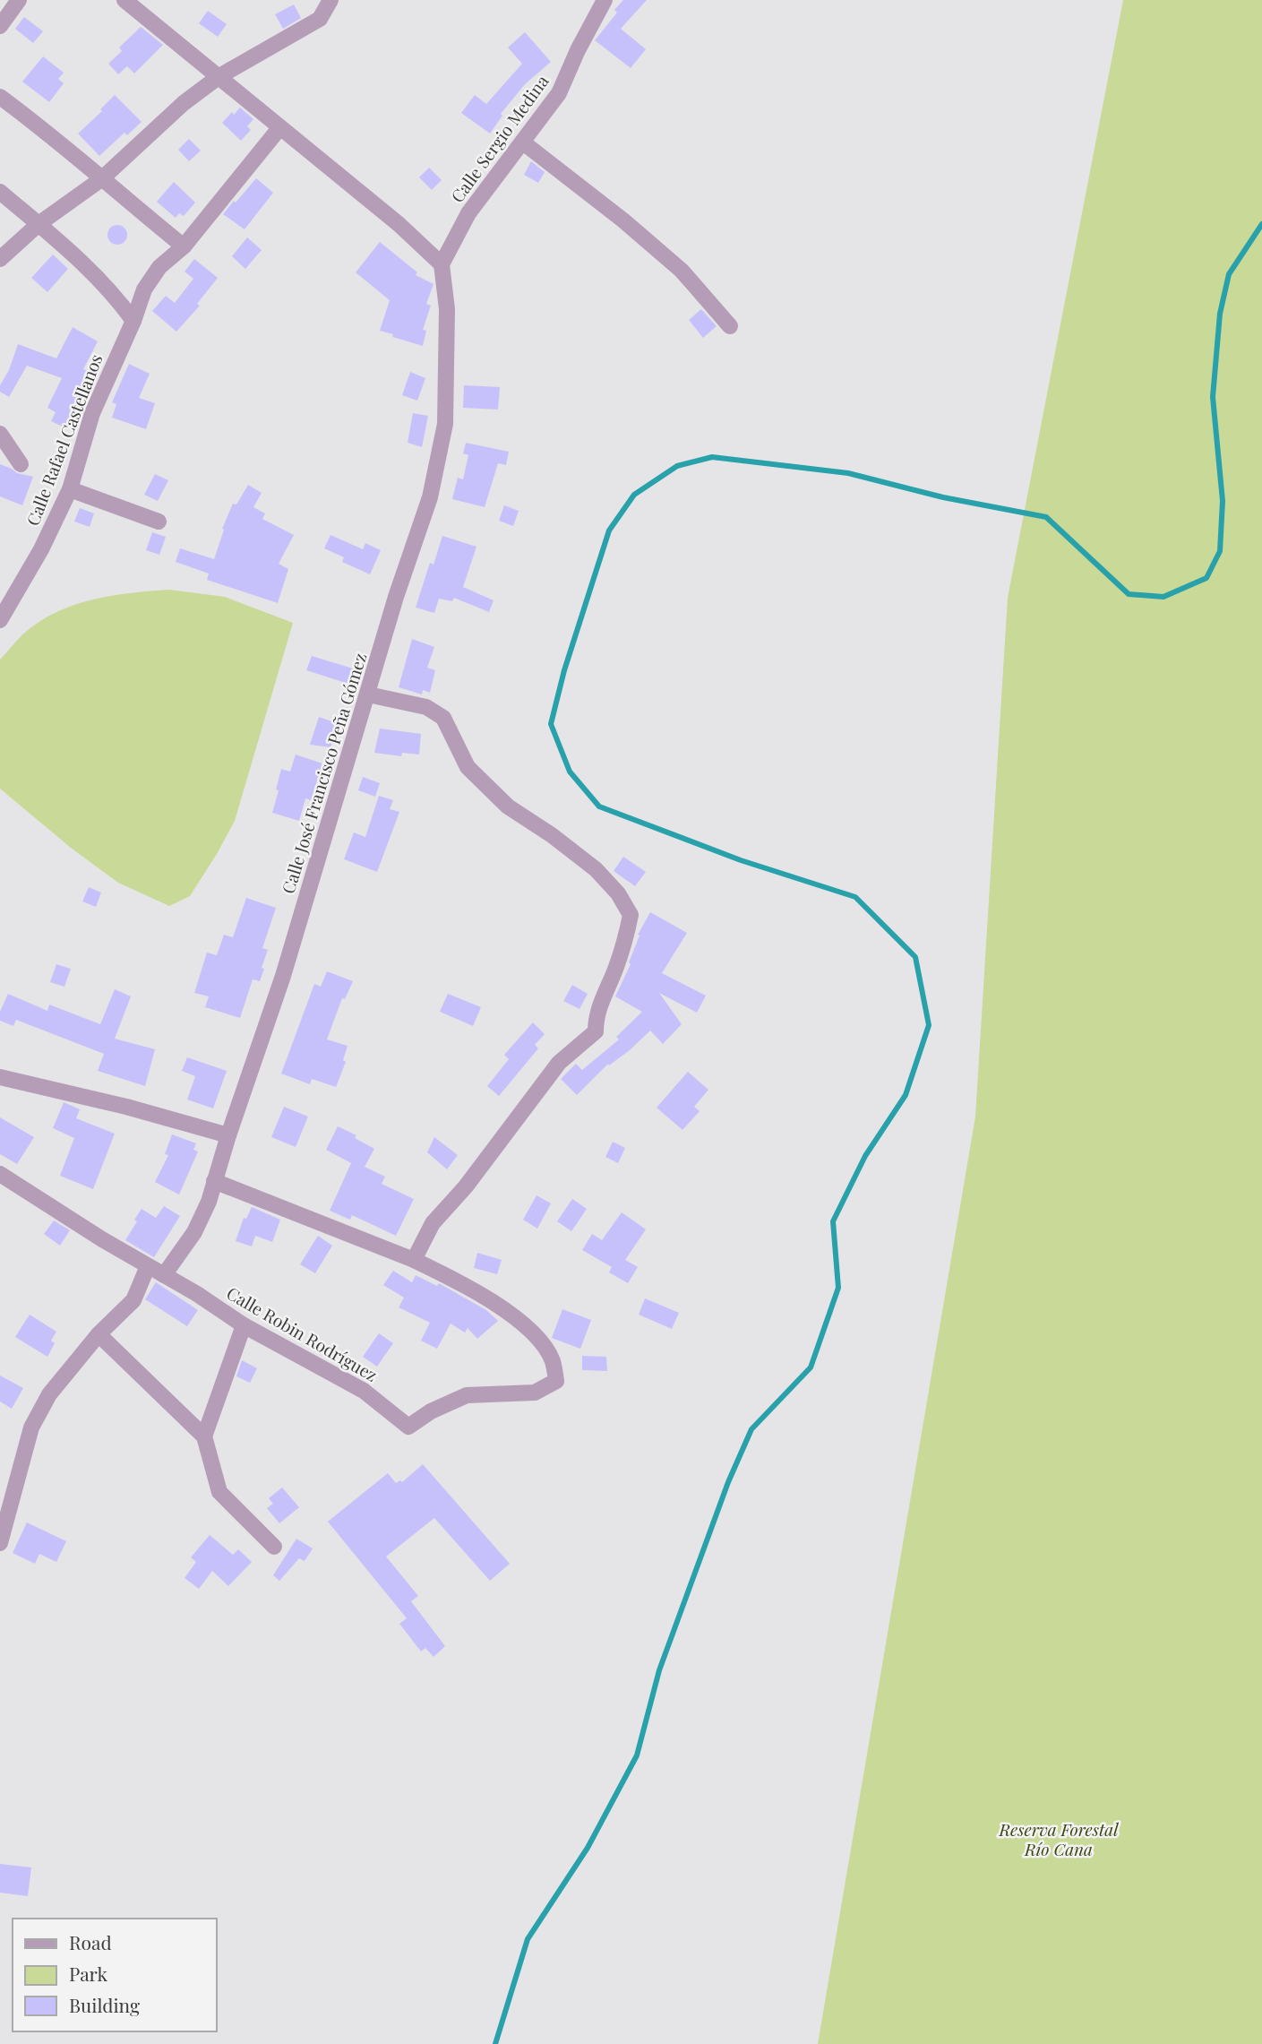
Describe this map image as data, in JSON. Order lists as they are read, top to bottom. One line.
{"streets":{"street":["Calle Sergio Medina","Calle Rafael Castellanos","Calle José Francisco Peña Gómez","Calle Robin Rodríguez"]},"crossings":[["Calle Sergio Medina","Calle José Francisco Peña Gómez"],["Calle José Francisco Peña Gómez","Calle Robin Rodríguez"]],"parks":["Reserva Forestal Río Cana"],"legend":["Road","Park","Building"]}
